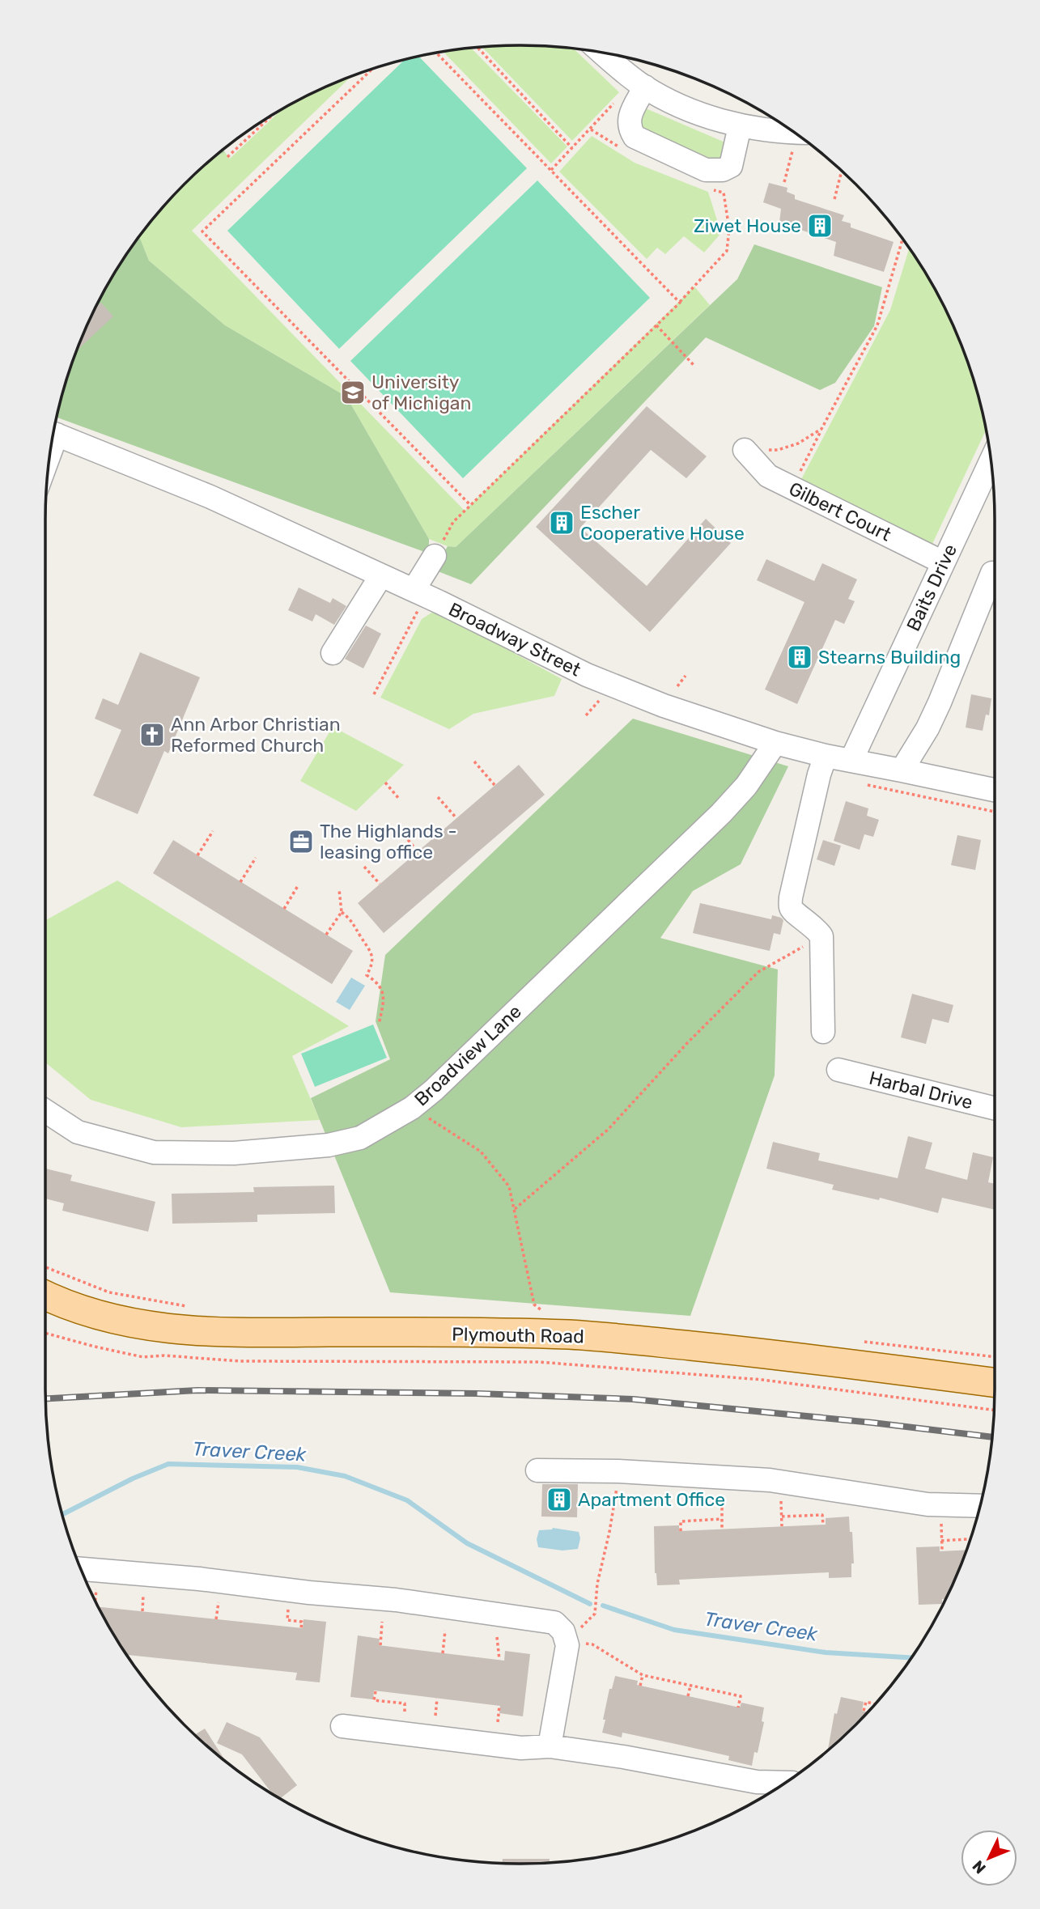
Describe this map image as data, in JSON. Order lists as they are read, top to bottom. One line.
{"streets":{"main road":["Plymouth Road"],"street":["Gilbert Court","Baits Drive","Broadway Street","Broadview Lane","Harbal Drive"]},"crossings":[["Gilbert Court","Baits Drive"],["Baits Drive","Broadway Street"],["Broadway Street","Broadview Lane"]],"water":["Traver Creek"],"places":{"building":["Ziwet House","Escher Cooperative House","Stearns Building","Apartment Office"],"school or university":["University of Michigan"],"church":["Ann Arbor Christian Reformed Church"],"office":["The Highlands - leasing office"]},"north":"bottom left"}
